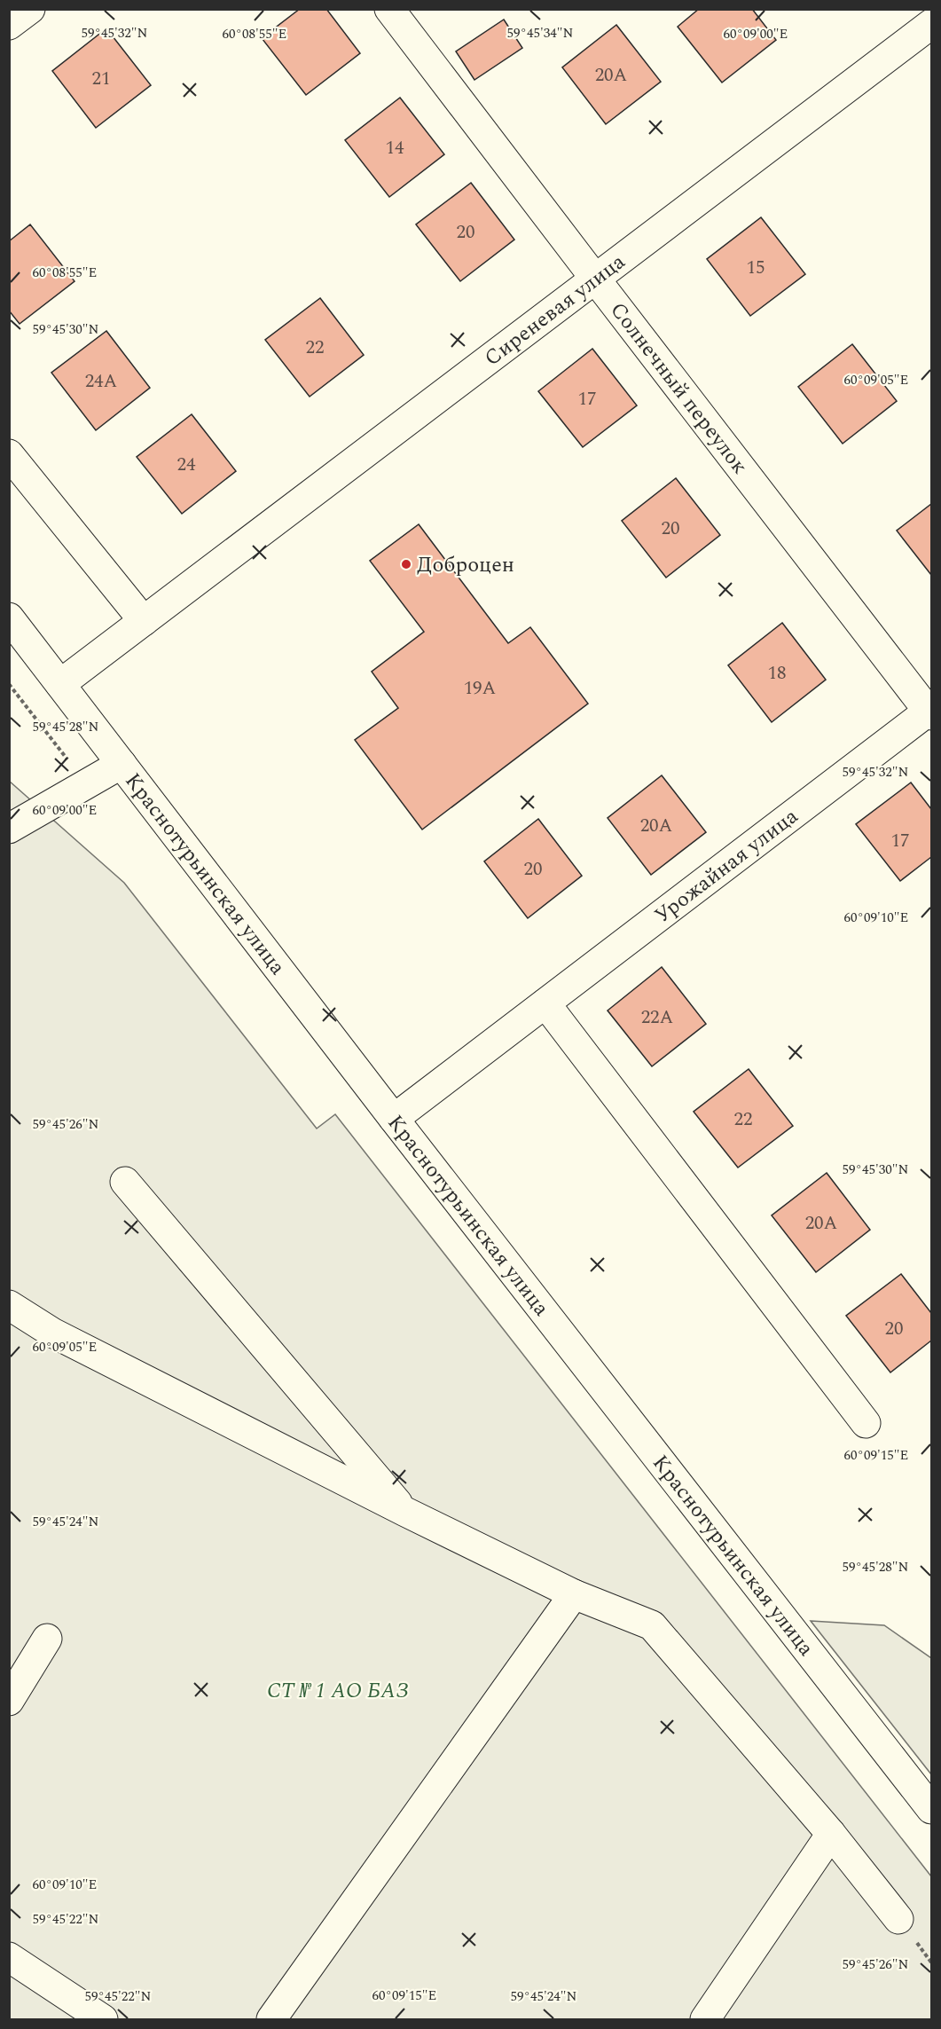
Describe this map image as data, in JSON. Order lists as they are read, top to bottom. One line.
{"streets":{"street":["Сиреневая улица","Солнечный переулок","Урожайная улица","Краснотурьинская улица"]},"crossings":[["Сиреневая улица","Солнечный переулок"],["Сиреневая улица","Краснотурьинская улица"],["Солнечный переулок","Урожайная улица"],["Урожайная улица","Краснотурьинская улица"]],"parks":["СТ № 1 АО БАЗ"],"places":["Доброцен"],"house_numbers":["20А","21","14","20","15","22","24А","17","24","20","18","19А","20А","17","20","22А","22","20А","20"],"coordinates":["59°45'32\"N","59°45'34\"N","60°09'00\"E","60°08'55\"E","59°45'30\"N","60°09'05\"E","59°45'28\"N","60°09'10\"E","59°45'26\"N","60°09'15\"E","59°45'24\"N","59°45'22\"N"]}
